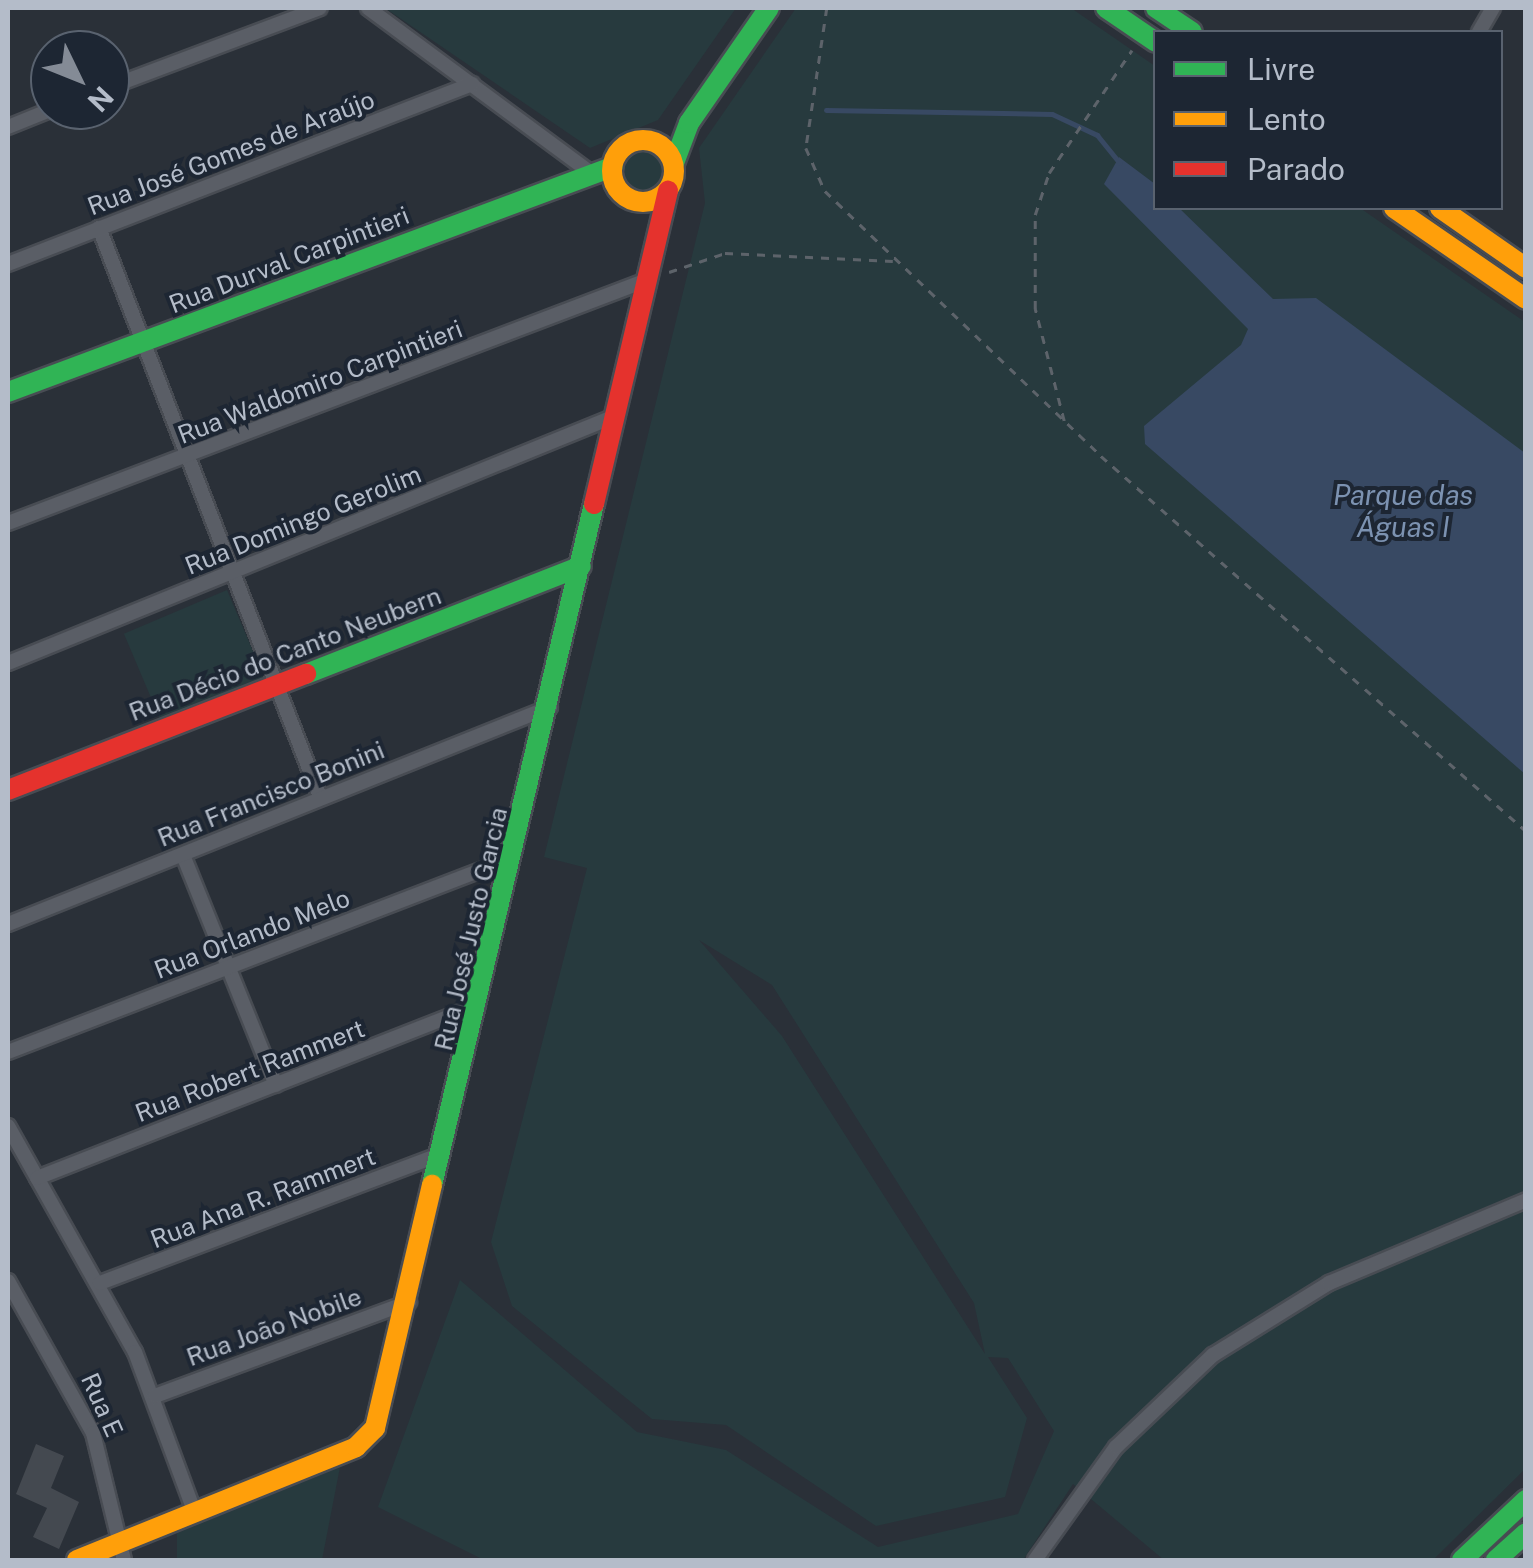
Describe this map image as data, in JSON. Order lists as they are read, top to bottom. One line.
{"streets":{"main road":["Rua Durval Carpintieri","Rua Décio do Canto Neubern","Rua José Justo Garcia"],"street":["Rua José Gomes de Araújo","Rua Waldomiro Carpintieri","Rua Domingo Gerolim","Rua Francisco Bonini","Rua Orlando Melo","Rua Robert Rammert","Rua Ana R. Rammert","Rua João Nobile","Rua E"]},"crossings":[["Rua Durval Carpintieri","Rua José Justo Garcia"],["Rua Waldomiro Carpintieri","Rua José Justo Garcia"],["Rua Domingo Gerolim","Rua José Justo Garcia"],["Rua Décio do Canto Neubern","Rua José Justo Garcia"],["Rua Francisco Bonini","Rua José Justo Garcia"],["Rua José Justo Garcia","Rua Orlando Melo"],["Rua José Justo Garcia","Rua Robert Rammert"],["Rua José Justo Garcia","Rua Ana R. Rammert"],["Rua José Justo Garcia","Rua João Nobile"]],"water":["Parque das Águas I"],"legend":["Livre","Lento","Parado"],"north":"bottom right"}
